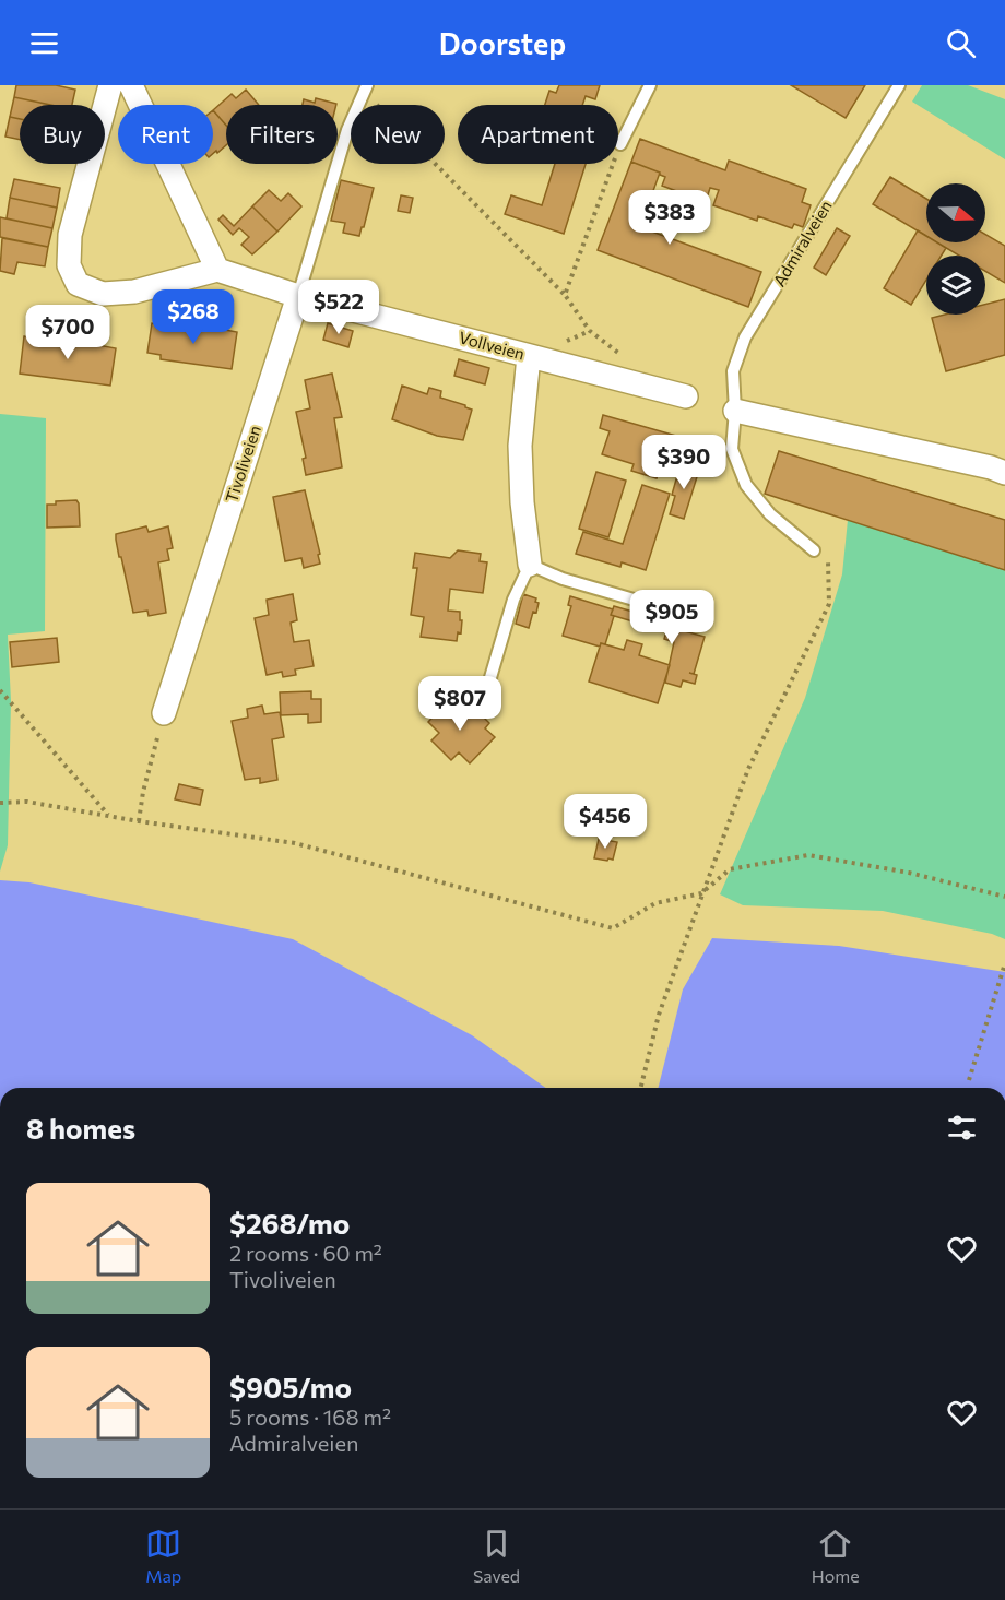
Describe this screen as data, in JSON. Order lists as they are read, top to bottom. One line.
{"streets":{"street":["Vollveien","Tivoliveien"],"lane":["Admiralveien"]},"crossings":[["Vollveien","Tivoliveien"]],"north":"right","page":{"header":"Doorstep","chip":["Buy","Rent","Filters","New","Apartment"],"price":["$383","$522","$268","$700","$390","$905","$807","$456"],"heading":"8 homes","list":[{"name":"$268/mo","note":"2 rooms · 60 m² · Tivoliveien"},{"name":"$905/mo","note":"5 rooms · 168 m² · Admiralveien"}],"tabs":["Map","Saved","Home"]}}
